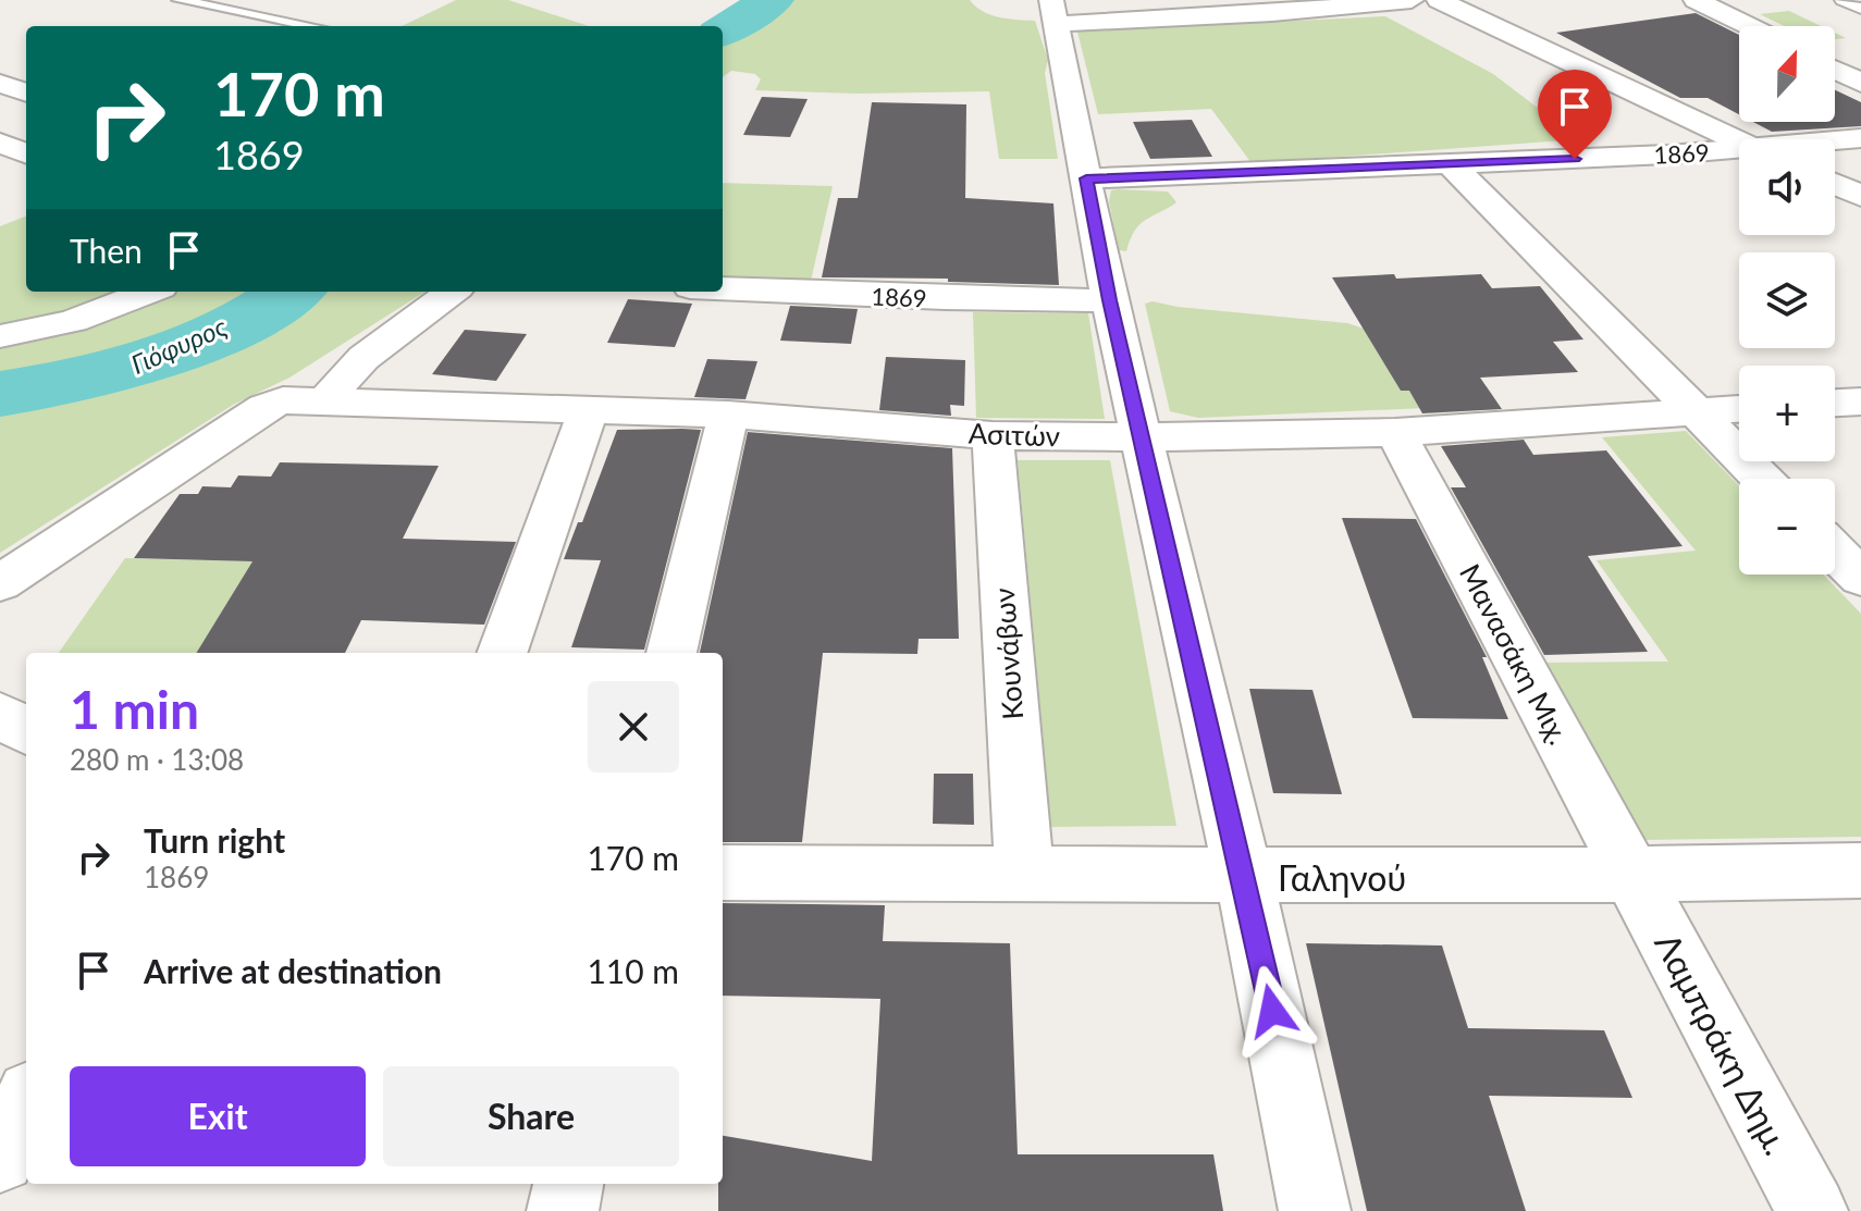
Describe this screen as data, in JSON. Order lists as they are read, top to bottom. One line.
{"streets":{"street":["1869","Ασιτών","Κουνάβων","Μανασάκη Μιχ.","Γαληνού","Λαμπράκη Δημ."]},"crossings":[["Ασιτών","Κουνάβων"],["Ασιτών","Μανασάκη Μιχ."],["Κουνάβων","Γαληνού"],["Μανασάκη Μιχ.","Γαληνού"],["Μανασάκη Μιχ.","Λαμπράκη Δημ."],["Γαληνού","Λαμπράκη Δημ."]],"water":["Γιόφυρος"],"north":"top","page":{"map_buttons":["+","−"],"turn":["170 m","1869"],"then":"Then","heading":["1 min","280 m · 13:08"],"list":[{"name":"Turn right","note":"1869","value":"170 m"},{"name":"Arrive at destination","value":"110 m"}],"buttons":["Exit","Share"]}}
